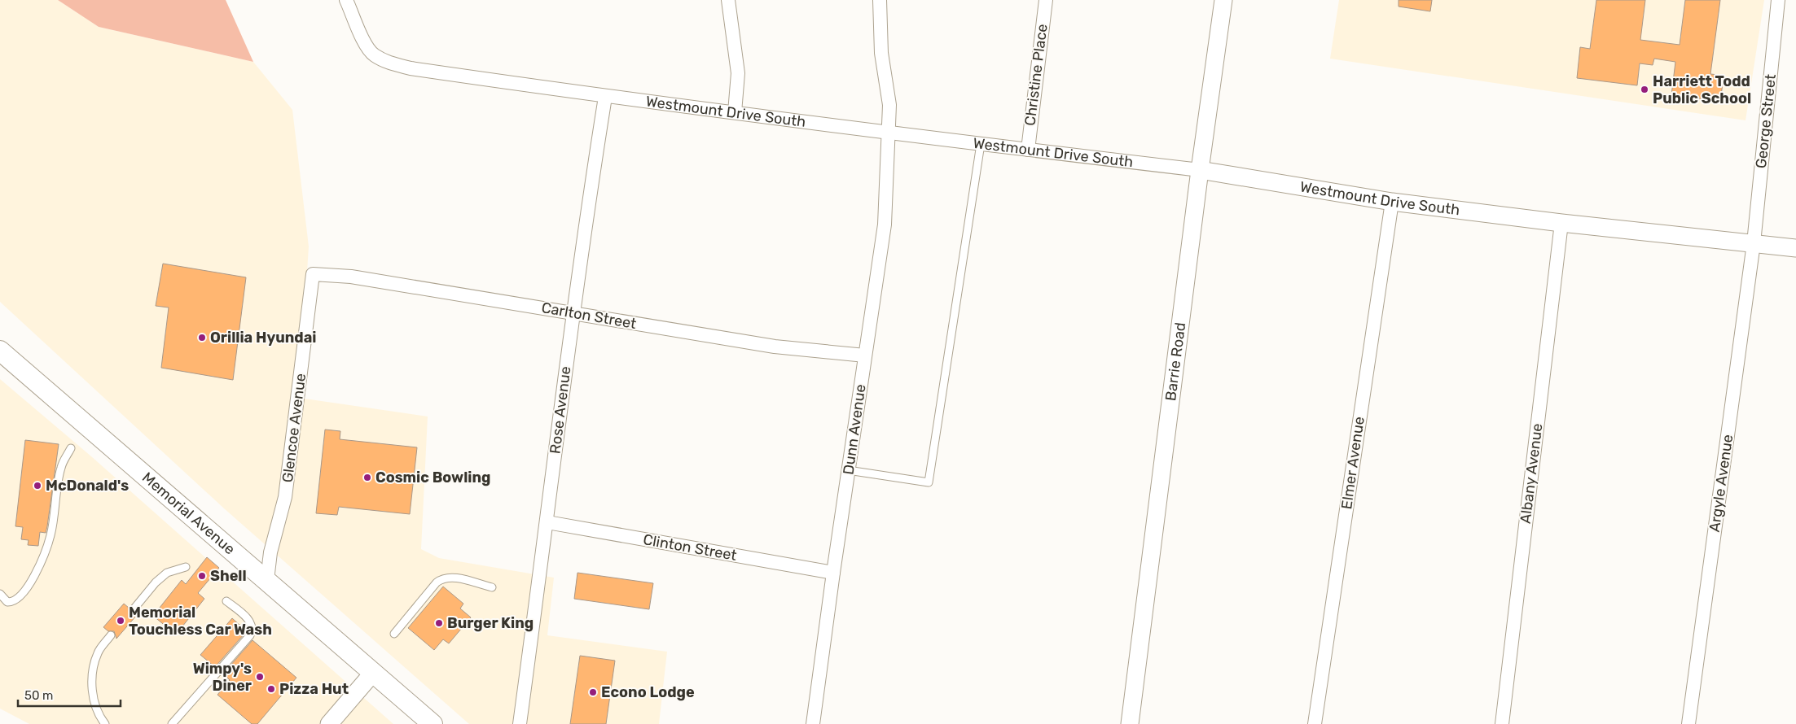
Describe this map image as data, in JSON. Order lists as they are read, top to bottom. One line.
{"streets":{"main road":["Memorial Avenue"],"street":["Christine Place","Westmount Drive South","George Street","Carlton Street","Barrie Road","Rose Avenue","Glencoe Avenue","Dunn Avenue","Elmer Avenue","Albany Avenue","Argyle Avenue","Clinton Street"]},"crossings":[["Christine Place","Westmount Drive South"],["Westmount Drive South","George Street"],["Westmount Drive South","Barrie Road"],["Westmount Drive South","Rose Avenue"],["Westmount Drive South","Dunn Avenue"],["Westmount Drive South","Elmer Avenue"],["Westmount Drive South","Albany Avenue"],["Westmount Drive South","Argyle Avenue"],["George Street","Argyle Avenue"],["Carlton Street","Rose Avenue"],["Carlton Street","Glencoe Avenue"],["Carlton Street","Dunn Avenue"],["Rose Avenue","Clinton Street"],["Glencoe Avenue","Memorial Avenue"],["Dunn Avenue","Clinton Street"]],"places":["Harriett Todd Public School","Orillia Hyundai","Cosmic Bowling","McDonald's","Shell","Memorial Touchless Car Wash","Burger King","Wimpy's Diner","Pizza Hut","Econo Lodge"],"scale_bar":"50 m"}
